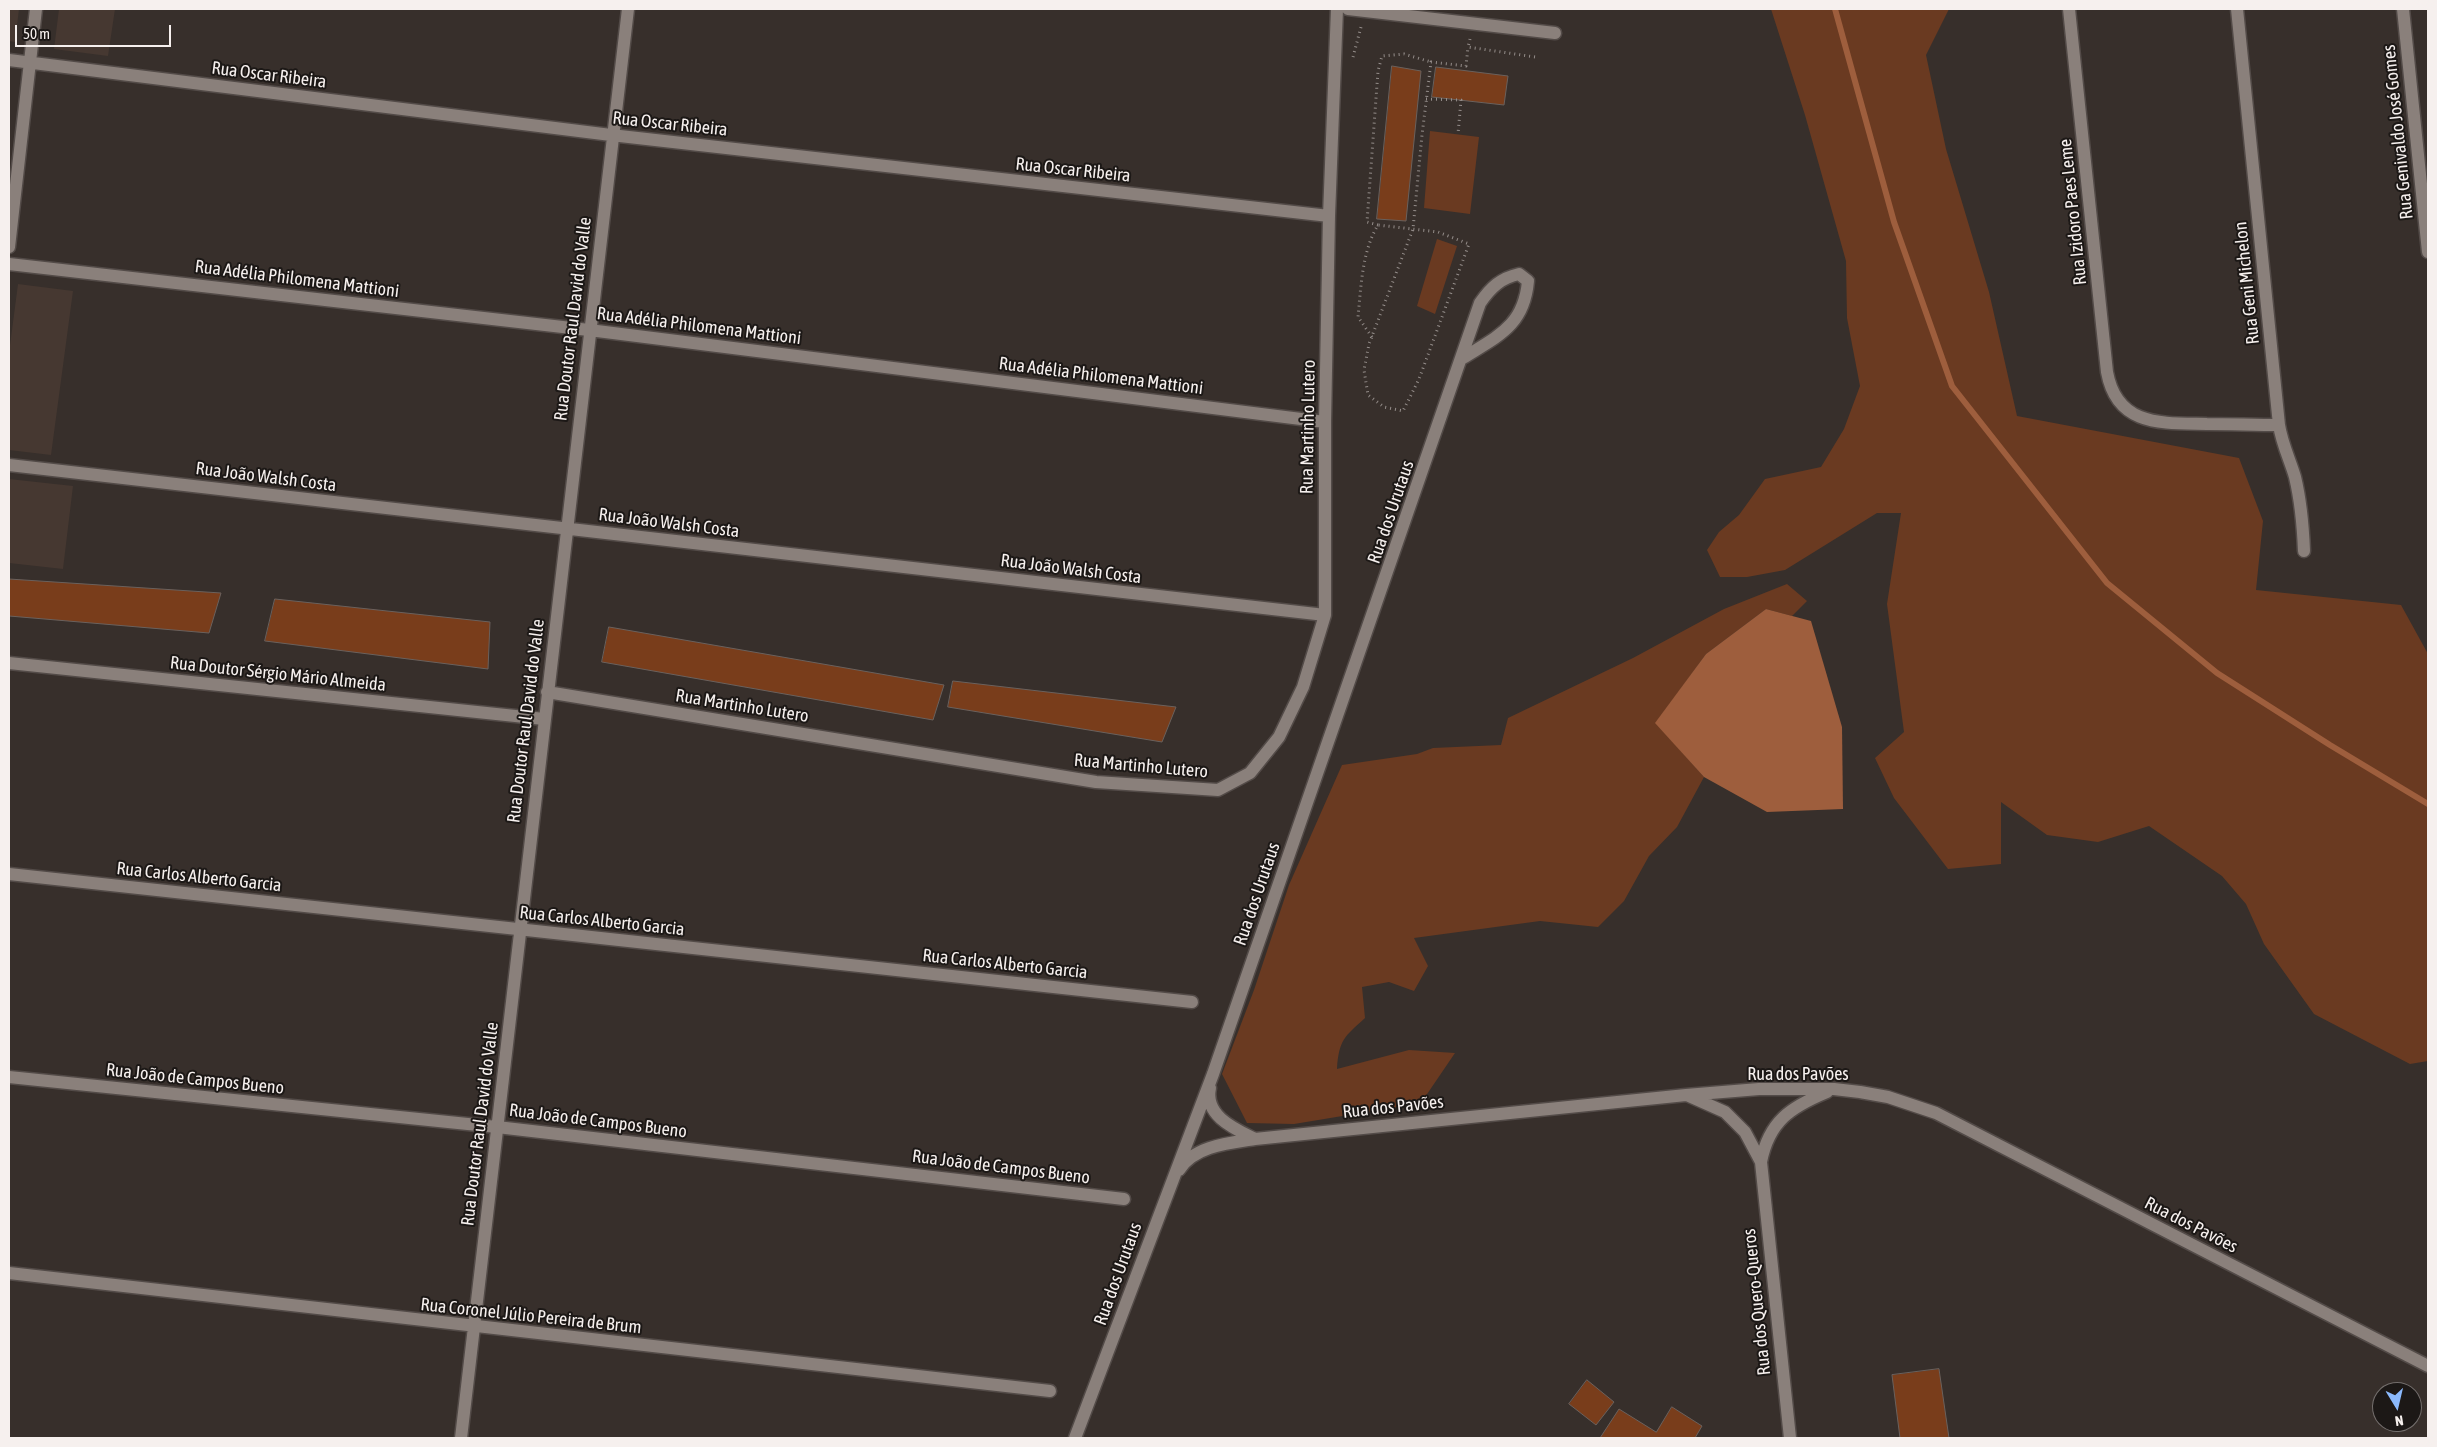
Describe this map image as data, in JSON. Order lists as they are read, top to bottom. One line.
{"streets":{"street":["Rua Oscar Ribeira","Rua Genivaldo José Gomes","Rua Izidoro Paes Leme","Rua Adélia Philomena Mattioni","Rua Geni Michelon","Rua Doutor Raul David do Valle","Rua Martinho Lutero","Rua João Walsh Costa","Rua dos Urutaus","Rua Doutor Sérgio Mário Almeida","Rua Carlos Alberto Garcia","Rua dos Pavões","Rua João de Campos Bueno","Rua dos Quero-Queros","Rua Coronel Júlio Pereira de Brum"]},"crossings":[["Rua Oscar Ribeira","Rua Doutor Raul David do Valle"],["Rua Oscar Ribeira","Rua Martinho Lutero"],["Rua Izidoro Paes Leme","Rua Geni Michelon"],["Rua Adélia Philomena Mattioni","Rua Doutor Raul David do Valle"],["Rua Adélia Philomena Mattioni","Rua Martinho Lutero"],["Rua Doutor Raul David do Valle","Rua Martinho Lutero"],["Rua Doutor Raul David do Valle","Rua João Walsh Costa"],["Rua Doutor Raul David do Valle","Rua Doutor Sérgio Mário Almeida"],["Rua Doutor Raul David do Valle","Rua Carlos Alberto Garcia"],["Rua Doutor Raul David do Valle","Rua João de Campos Bueno"],["Rua Doutor Raul David do Valle","Rua Coronel Júlio Pereira de Brum"],["Rua Martinho Lutero","Rua João Walsh Costa"],["Rua dos Urutaus","Rua dos Pavões"],["Rua dos Pavões","Rua dos Quero-Queros"]],"scale_bar":"50 m","north":"bottom"}
